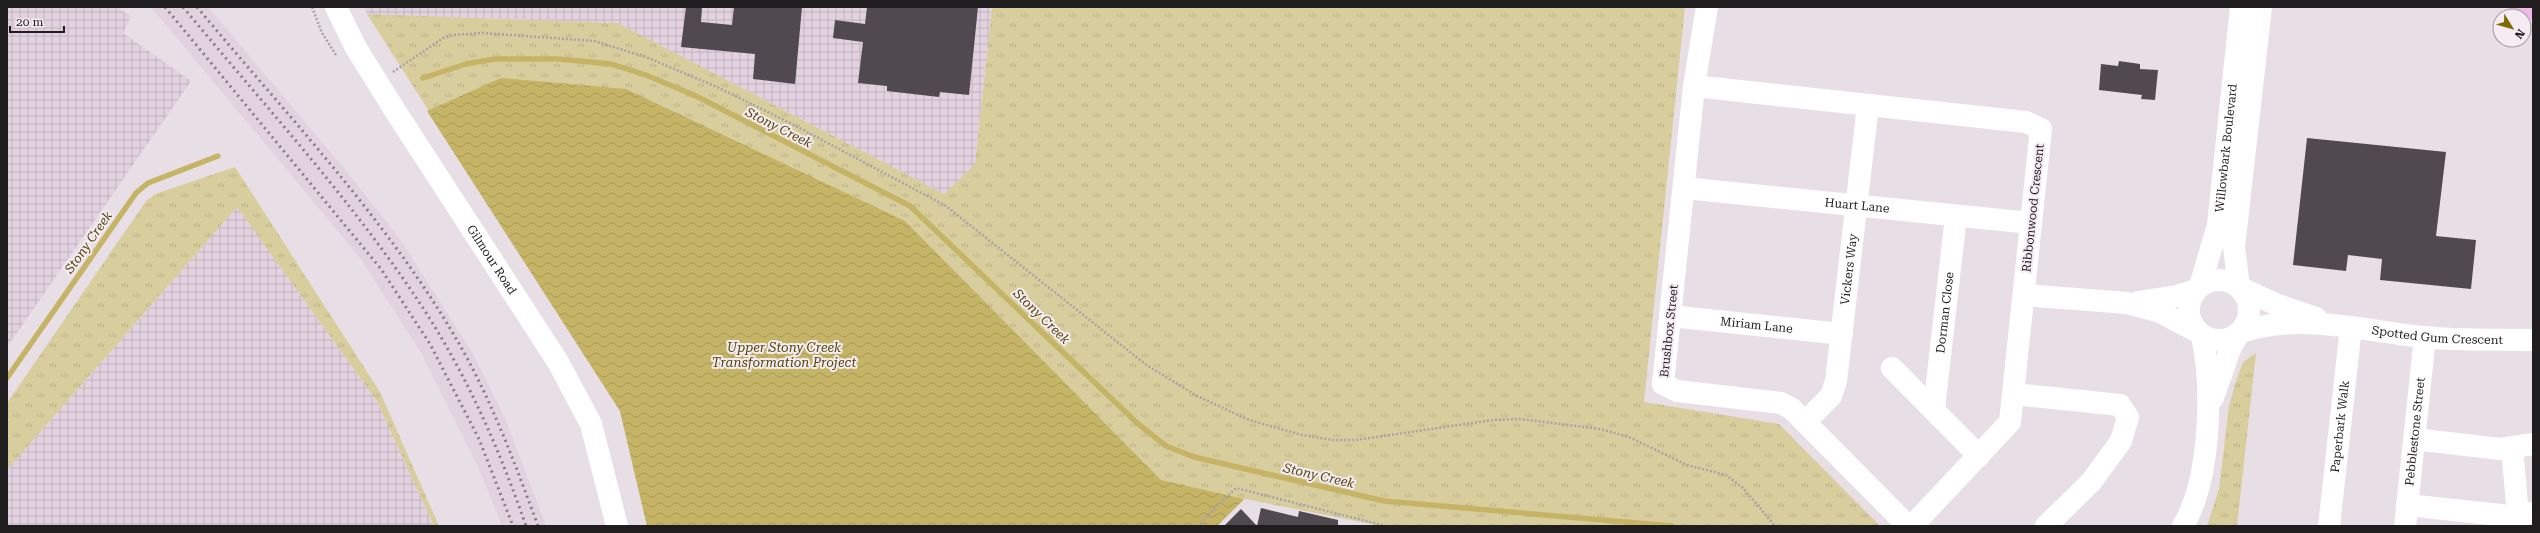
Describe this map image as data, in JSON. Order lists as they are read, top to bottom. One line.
{"streets":{"street":["Willowbark Boulevard","Huart Lane","Ribbonwood Crescent","Gilmour Road","Vickers Way","Dorman Close","Miriam Lane","Brushbox Street","Spotted Gum Crescent","Paperbark Walk","Pebblestone Street"]},"crossings":[["Willowbark Boulevard","Spotted Gum Crescent"],["Huart Lane","Ribbonwood Crescent"],["Huart Lane","Vickers Way"],["Huart Lane","Dorman Close"],["Huart Lane","Brushbox Street"],["Ribbonwood Crescent","Vickers Way"],["Ribbonwood Crescent","Brushbox Street"],["Vickers Way","Miriam Lane"],["Vickers Way","Brushbox Street"],["Miriam Lane","Brushbox Street"],["Spotted Gum Crescent","Paperbark Walk"],["Spotted Gum Crescent","Pebblestone Street"]],"water":["Stony Creek","Upper Stony Creek Transformation Project"],"scale_bar":"20 m","north":"bottom right"}
